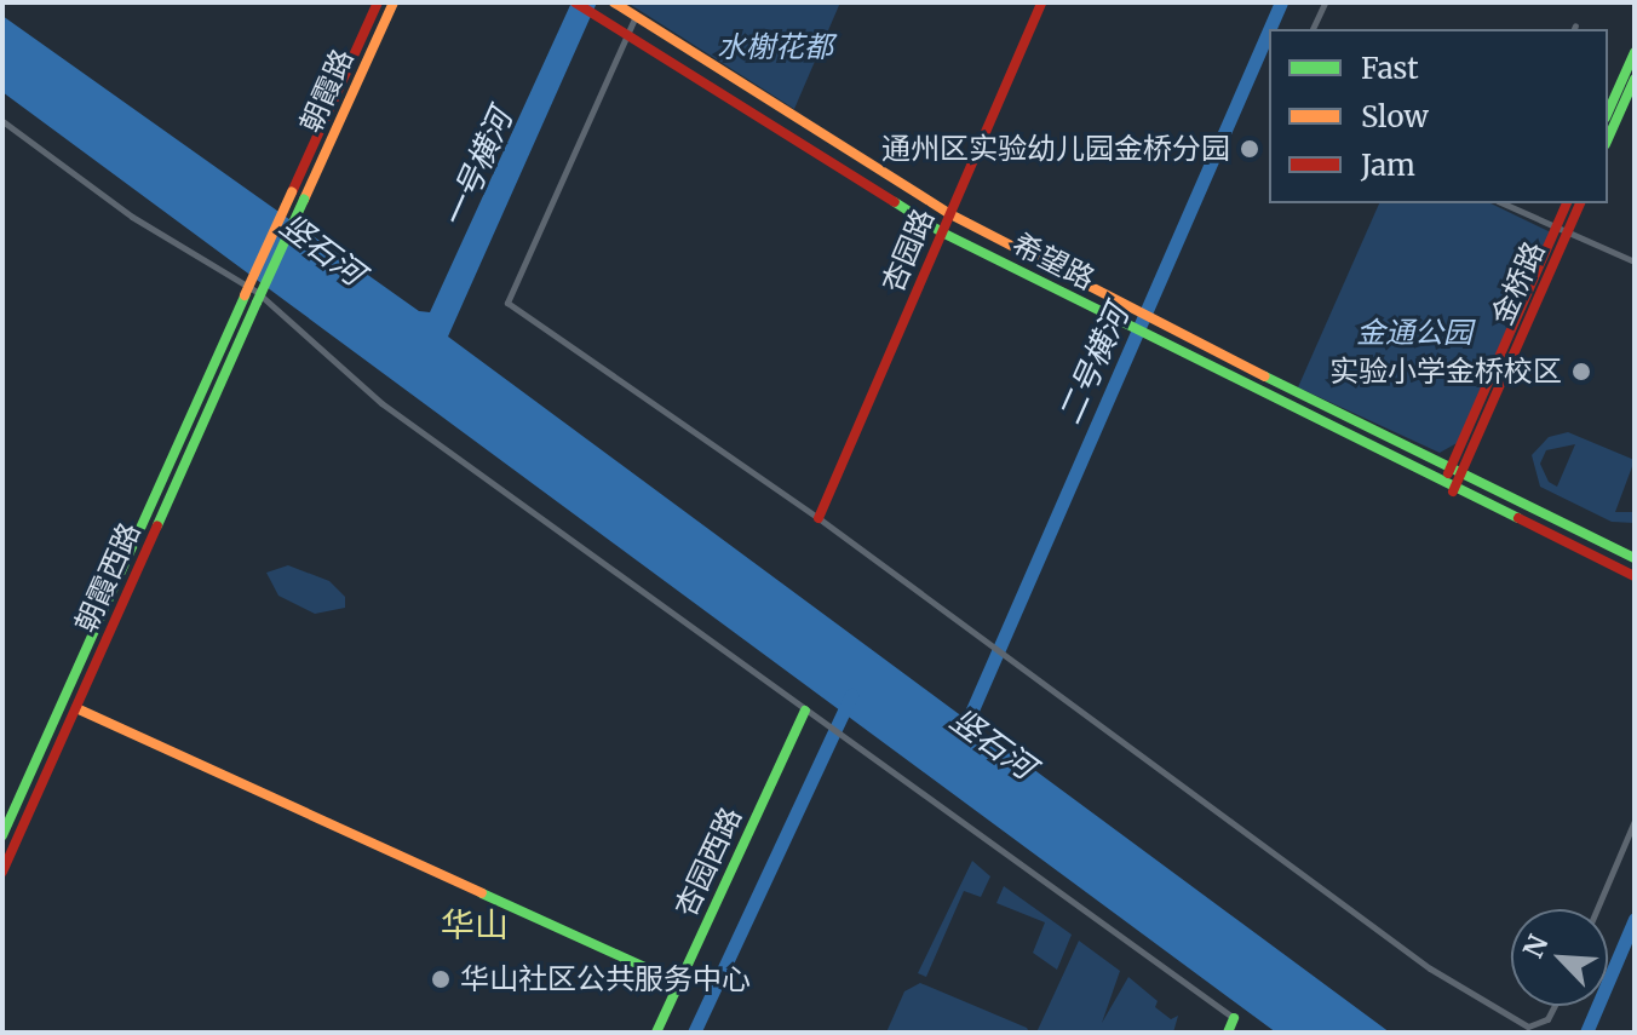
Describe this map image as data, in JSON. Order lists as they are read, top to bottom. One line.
{"streets":{"main road":["朝霞路","杏园路","希望路","金桥路","朝霞西路","杏园西路"]},"crossings":[["朝霞路","朝霞西路"],["杏园路","希望路"],["希望路","金桥路"]],"districts":["华山"],"water":["一号横河","竖石河","二号横河"],"parks":["水榭花都","金通公园"],"places":["通州区实验幼儿园金桥分园","实验小学金桥校区","华山社区公共服务中心"],"legend":["Fast","Slow","Jam"],"north":"top left"}
